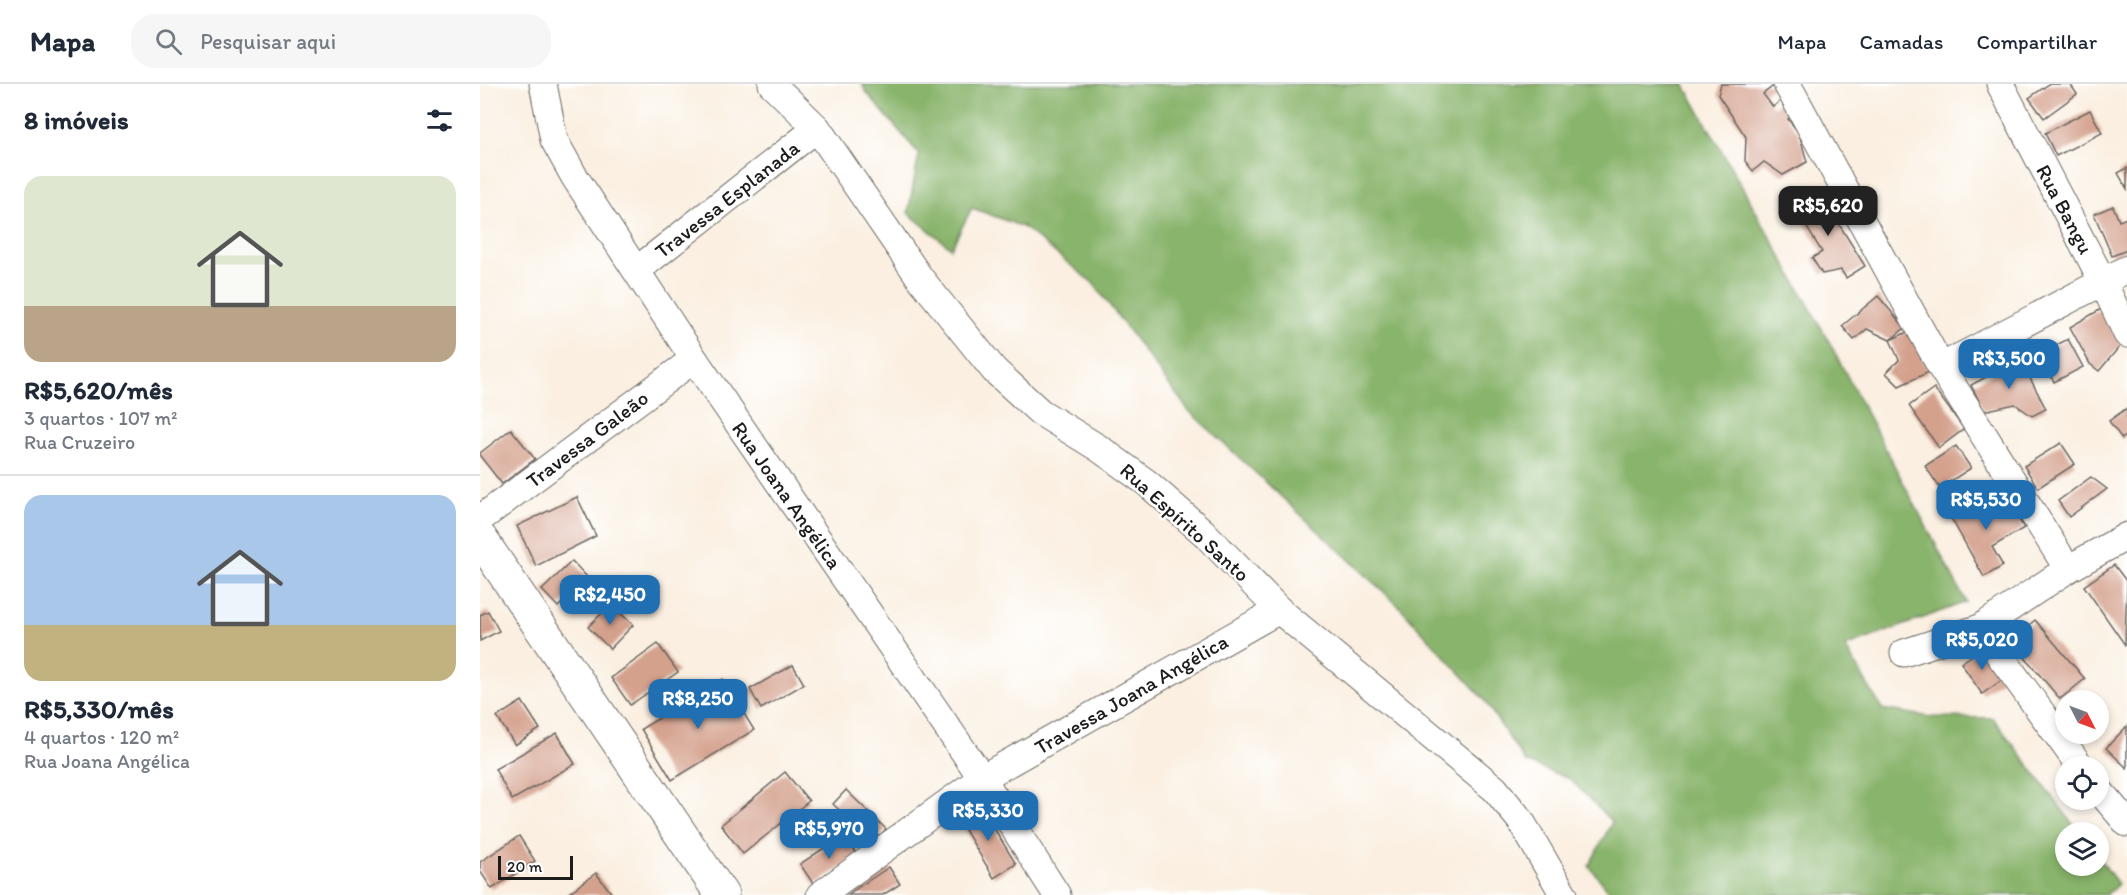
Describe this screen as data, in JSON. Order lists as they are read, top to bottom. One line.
{"streets":{"street":["Travessa Esplanada","Rua Bangu","Travessa Galeão","Rua Joana Angélica","Rua Espírito Santo","Travessa Joana Angélica"]},"crossings":[["Travessa Esplanada","Rua Joana Angélica"],["Travessa Esplanada","Rua Espírito Santo"],["Travessa Galeão","Rua Joana Angélica"],["Rua Joana Angélica","Travessa Joana Angélica"],["Rua Espírito Santo","Travessa Joana Angélica"]],"scale_bar":"20 m","north":"bottom right","page":{"header":"Mapa","search":"Pesquisar aqui","nav":["Mapa","Camadas","Compartilhar"],"heading":"8 imóveis","list":[{"name":"R$5,620/mês","note":"3 quartos · 107 m² · Rua Cruzeiro"},{"name":"R$5,330/mês","note":"4 quartos · 120 m² · Rua Joana Angélica"}],"price":["R$5,620","R$3,500","R$5,530","R$2,450","R$5,020","R$8,250","R$5,330","R$5,970"],"scale":"20 m"}}
